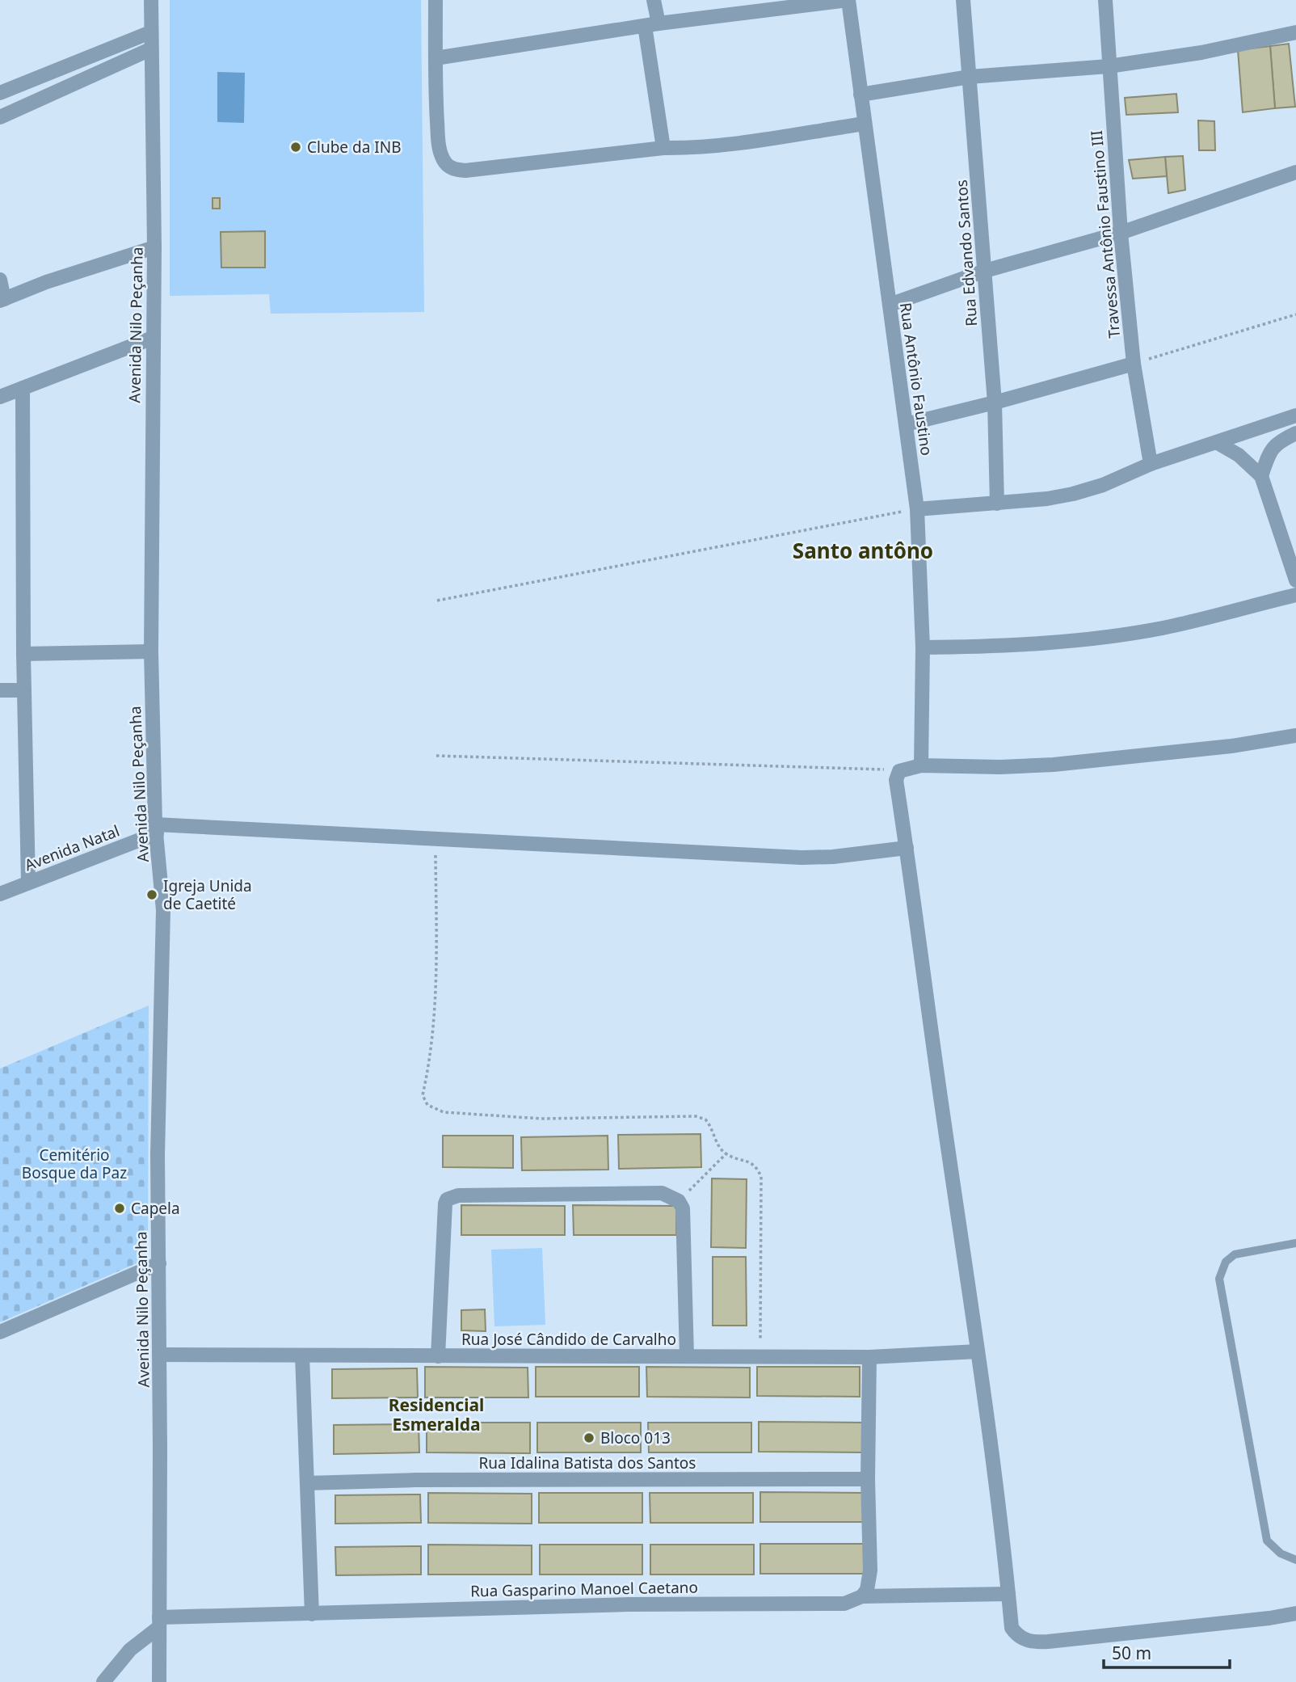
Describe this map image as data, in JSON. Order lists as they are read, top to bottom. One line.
{"streets":{"street":["Travessa Antônio Faustino III","Rua Edvando Santos","Avenida Nilo Peçanha","Rua Antônio Faustino","Avenida Natal","Rua José Cândido de Carvalho","Rua Idalina Batista dos Santos","Rua Gasparino Manoel Caetano"]},"crossings":[["Avenida Nilo Peçanha","Avenida Natal"],["Avenida Nilo Peçanha","Rua José Cândido de Carvalho"],["Avenida Nilo Peçanha","Rua Gasparino Manoel Caetano"]],"districts":["Santo antôno","Residencial Esmeralda"],"parks":["Cemitério Bosque da Paz"],"places":["Clube da INB","Igreja Unida de Caetité","Capela","Bloco 013"],"scale_bar":"50 m"}
